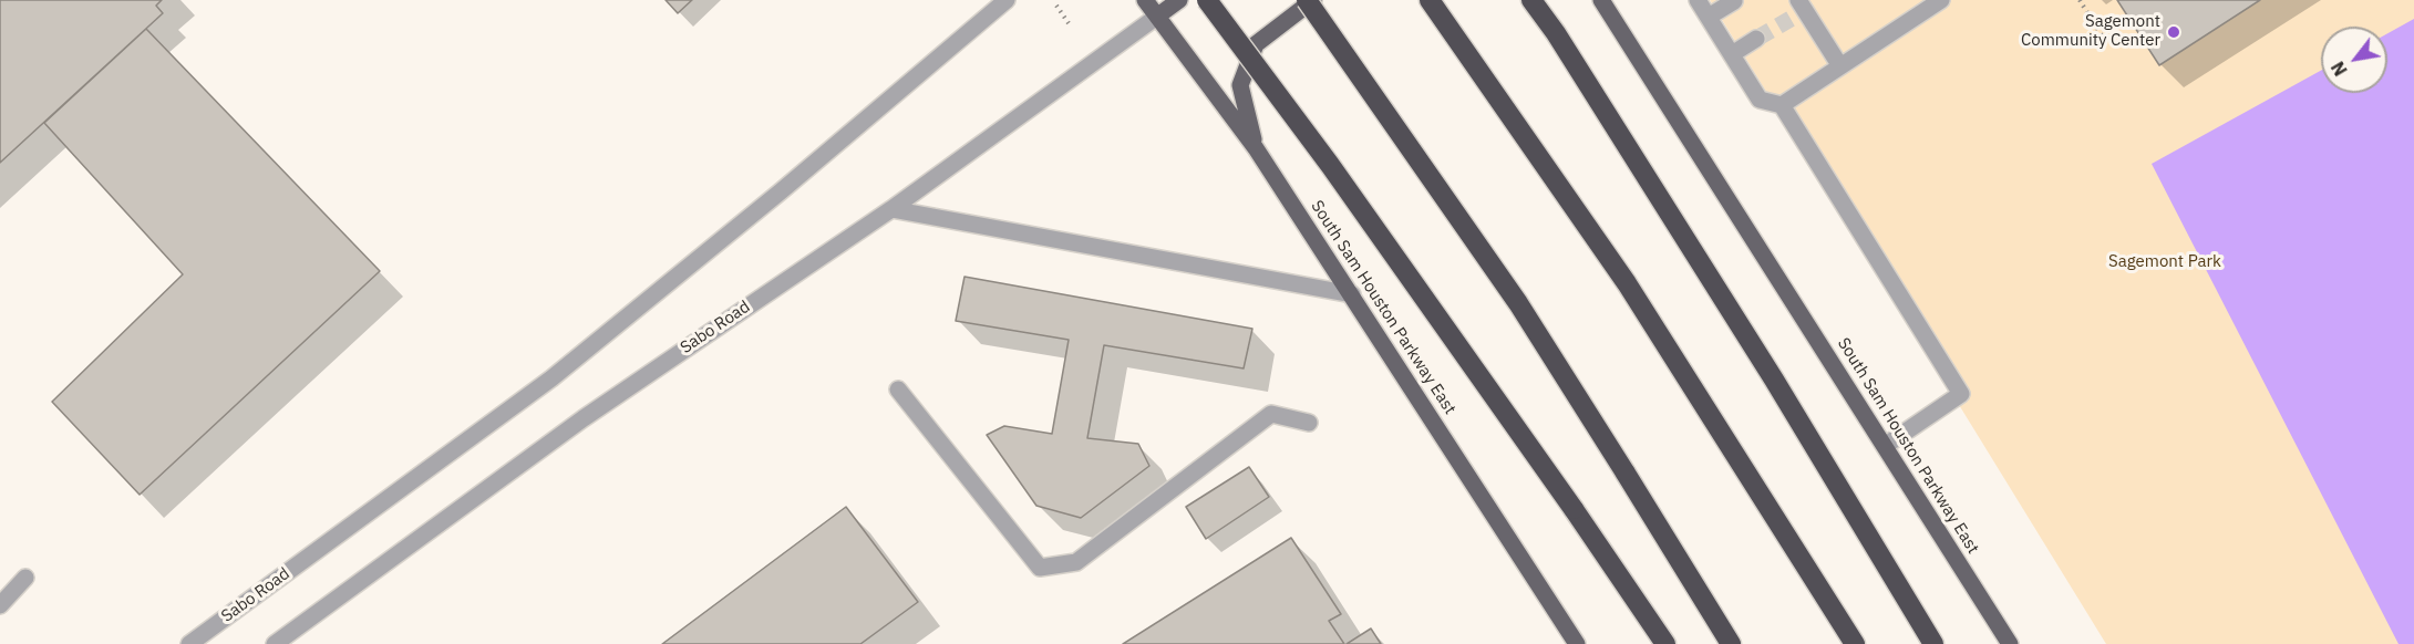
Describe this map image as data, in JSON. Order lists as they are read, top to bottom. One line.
{"streets":{"main road":["South Sam Houston Parkway East"],"street":["Sabo Road"]},"crossings":[["South Sam Houston Parkway East","Sabo Road"]],"parks":["Sagemont Park"],"places":["Sagemont Community Center"],"north":"bottom left"}
